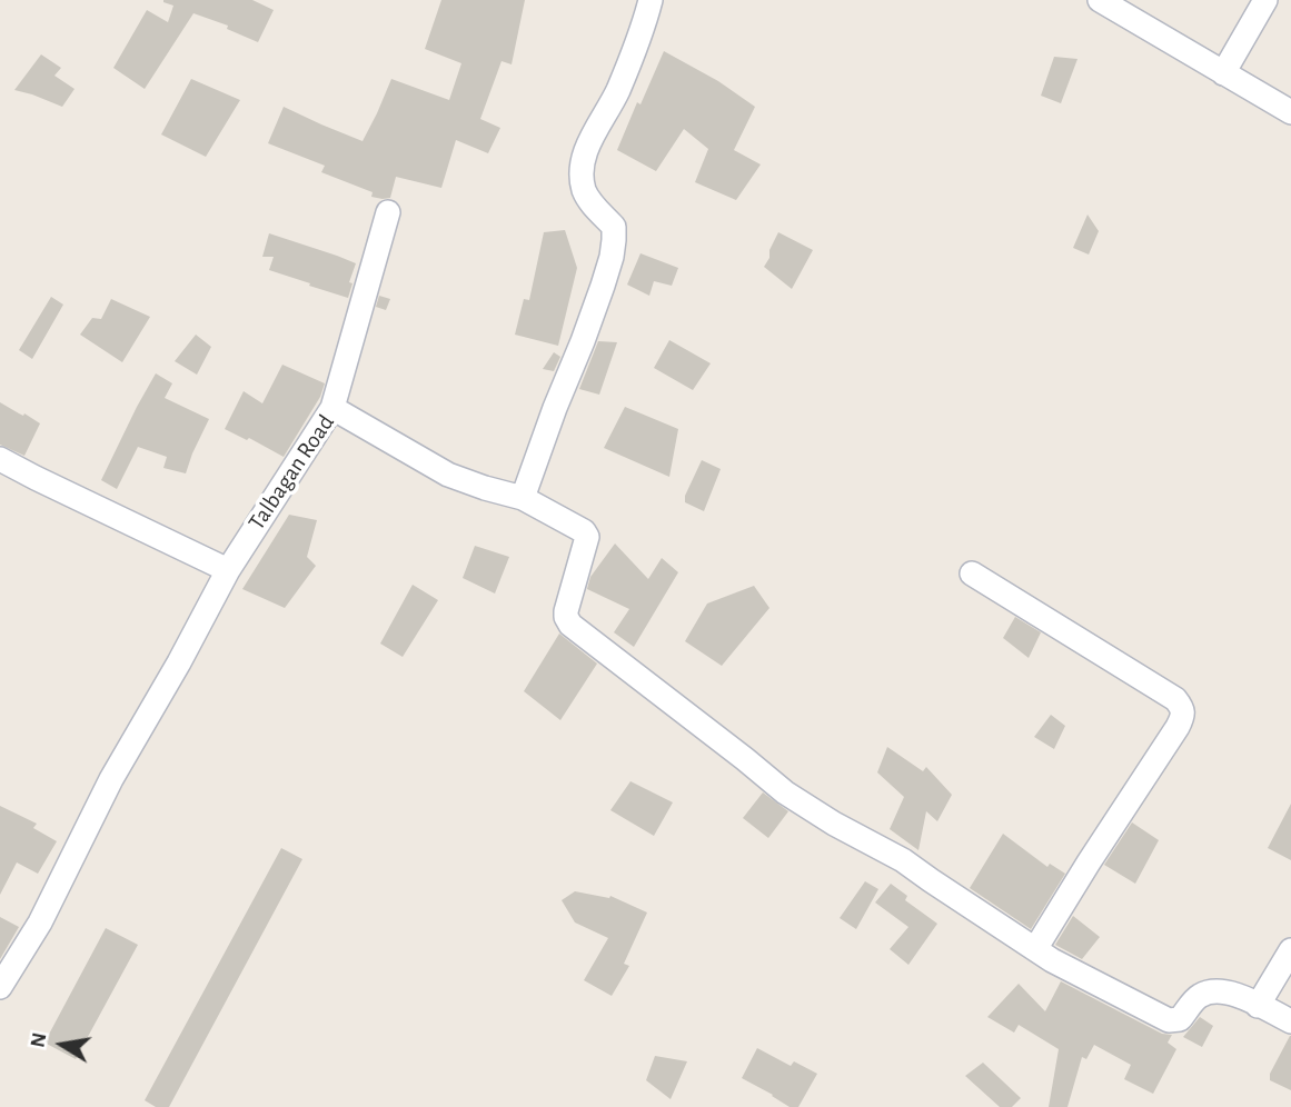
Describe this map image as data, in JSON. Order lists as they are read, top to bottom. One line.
{"streets":{"street":["Talbagan Road"]},"north":"left"}
